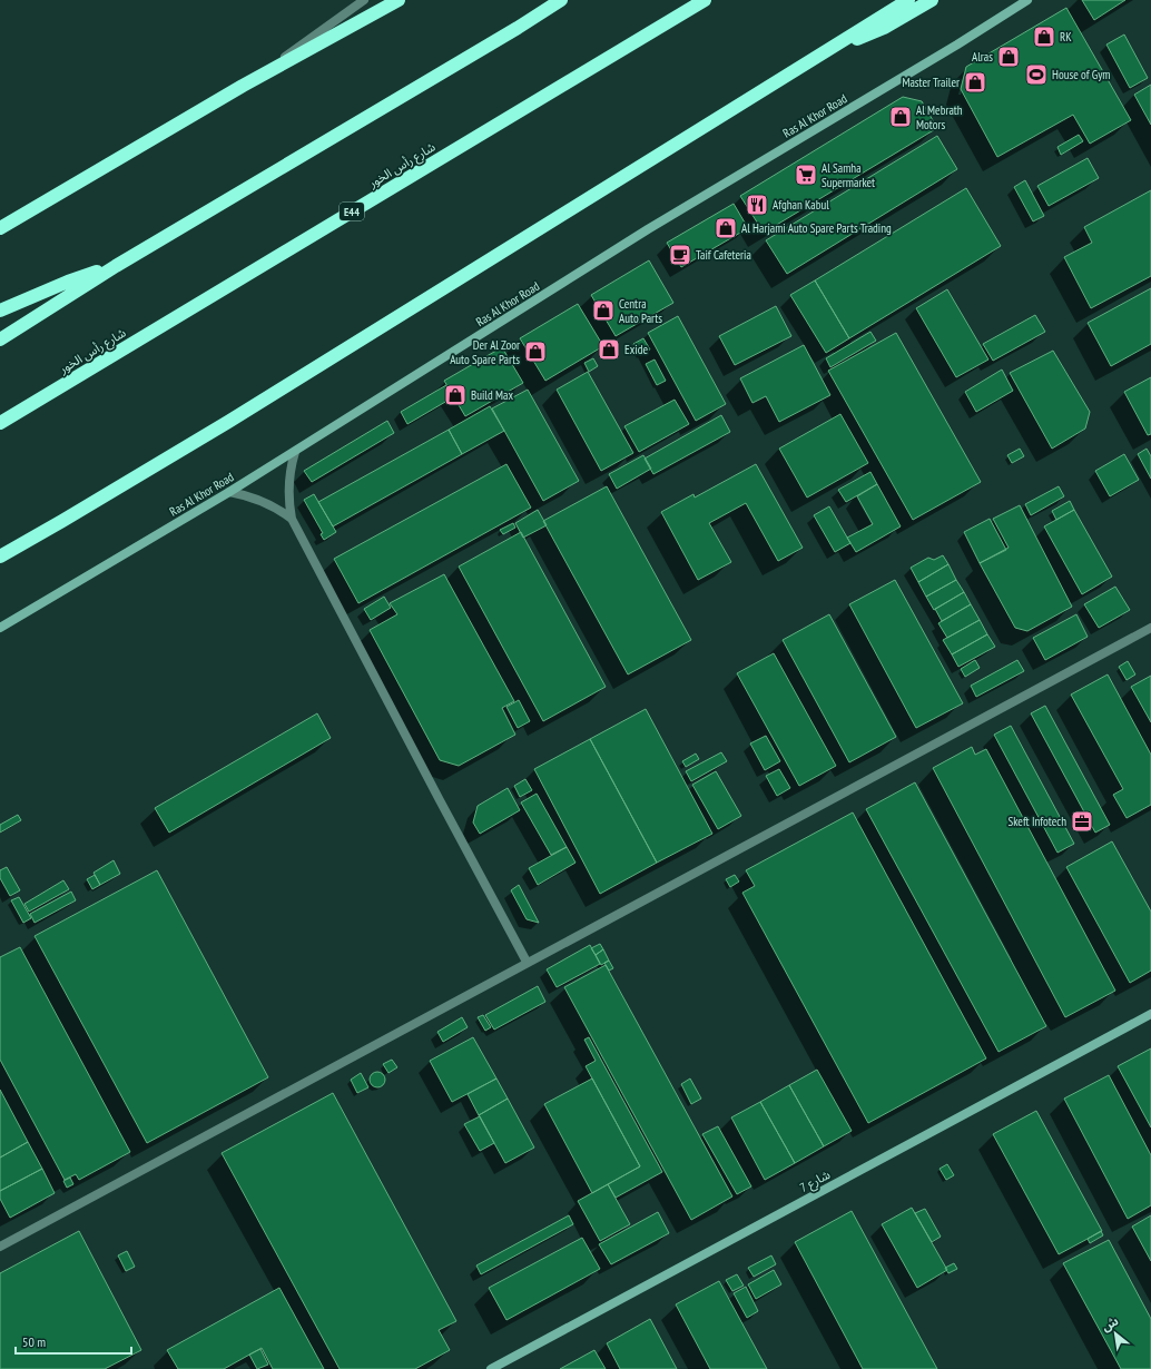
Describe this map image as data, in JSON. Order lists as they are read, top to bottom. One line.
{"streets":{"highway":["شارع رأس الخور","E44"],"street":["Ras Al Khor Road","شارع 7"]},"places":{"shop":["RK","Alras","Master Trailer","Al Mebrath Motors","Al Harjami Auto Spare Parts Trading","Centra Auto Parts","Exide","Der Al Zoor Auto Spare Parts","Build Max"],"sports":["House of Gym"],"supermarket":["Al Samha Supermarket"],"restaurant":["Afghan Kabul"],"cafe":["Taif Cafeteria"],"office":["Skeft Infotech"]},"scale_bar":"50 m","north":"top left"}
